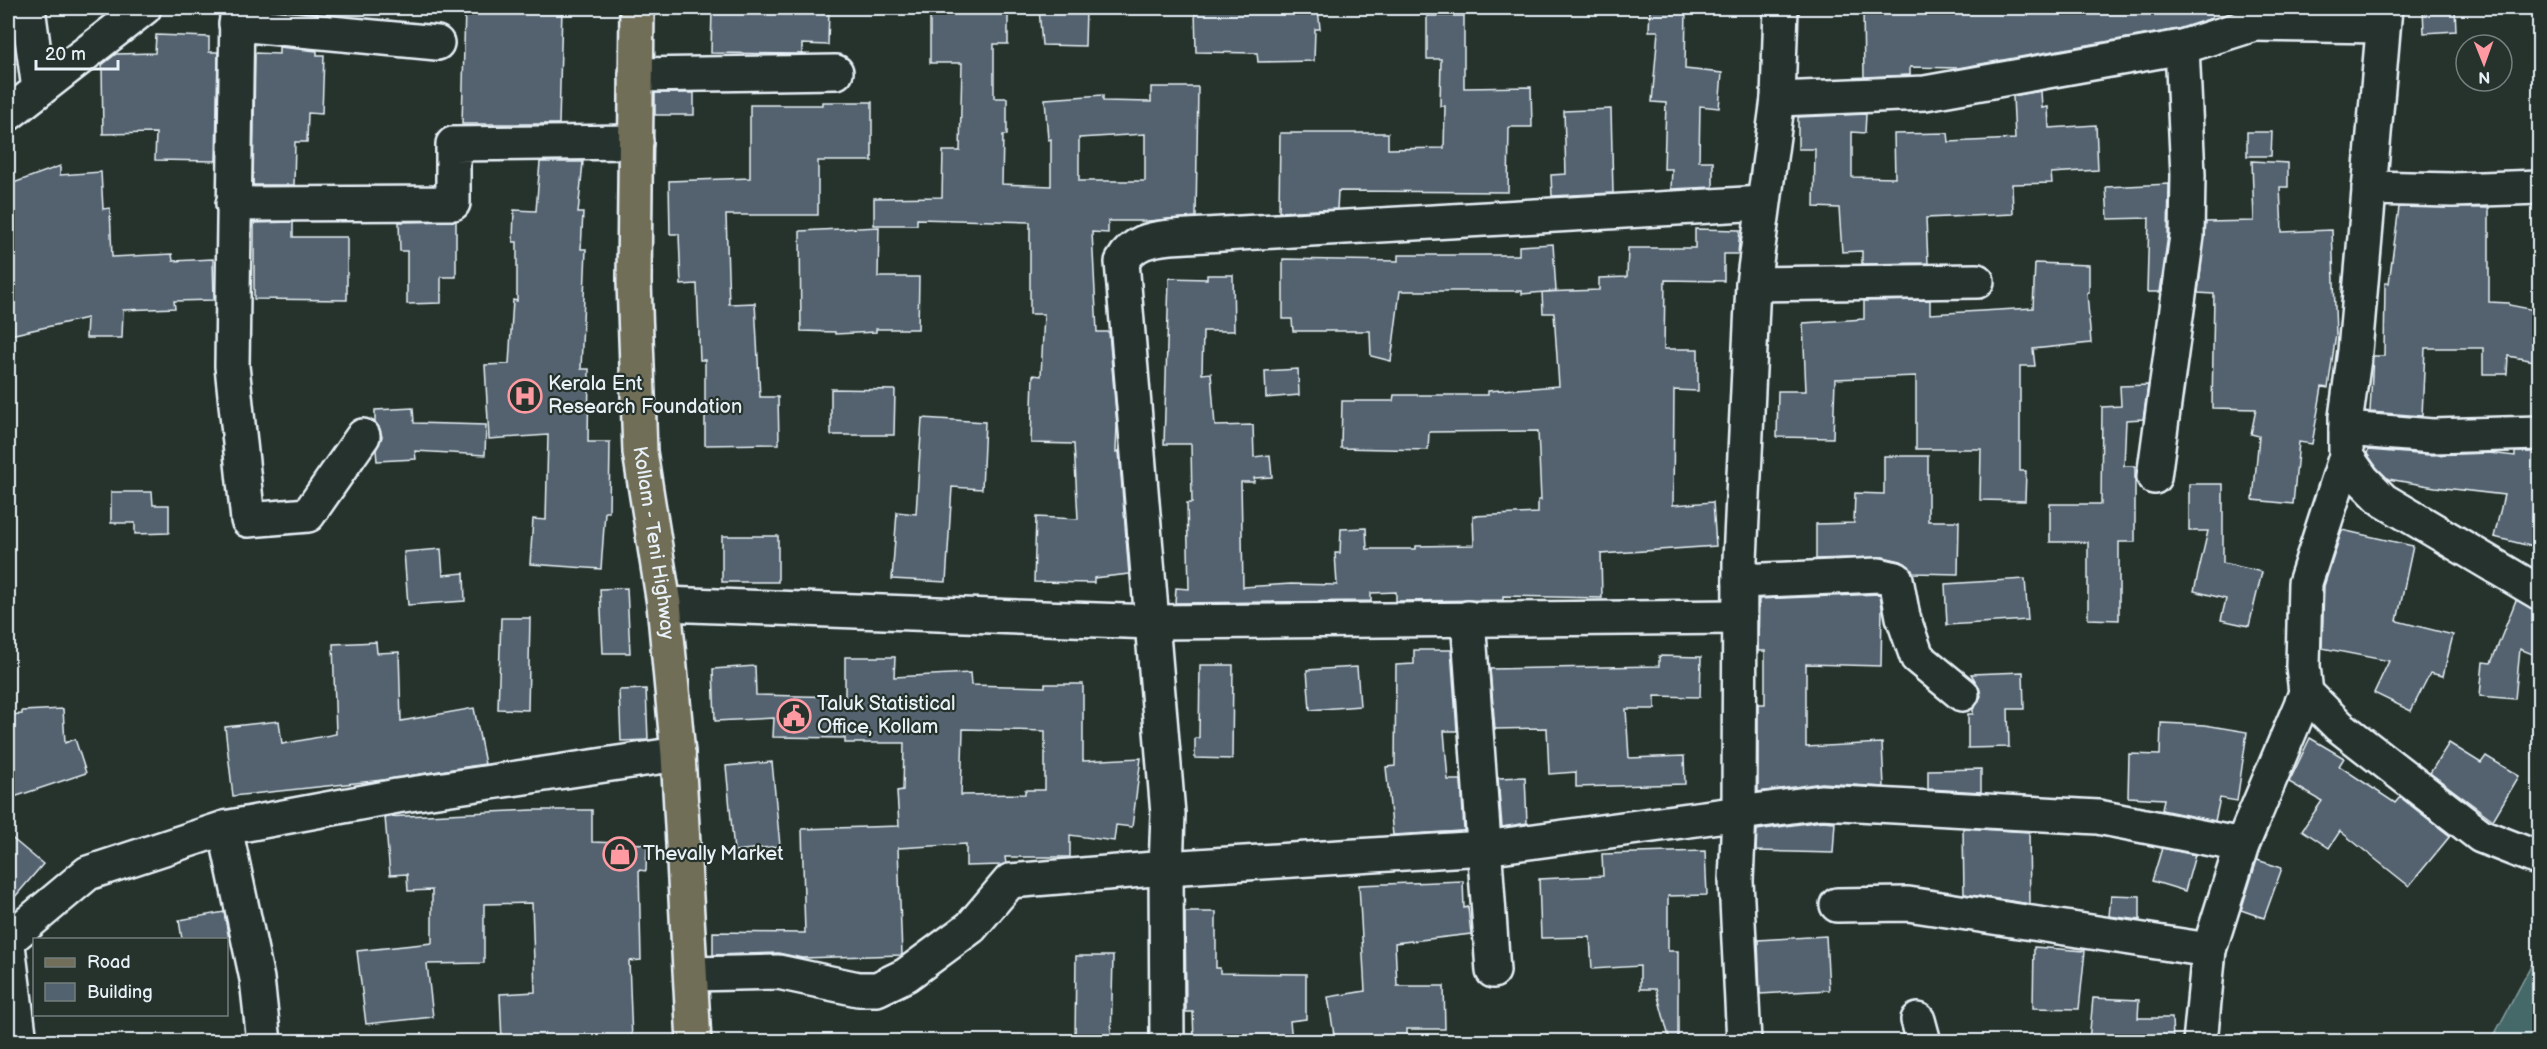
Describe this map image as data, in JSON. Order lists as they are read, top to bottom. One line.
{"streets":{"main road":["Kollam - Teni Highway"]},"places":{"hospital":["Kerala Ent Research Foundation"],"public building":["Taluk Statistical Office, Kollam"],"shop":["Thevally Market"]},"legend":["Road","Building"],"scale_bar":"20 m","north":"bottom"}
